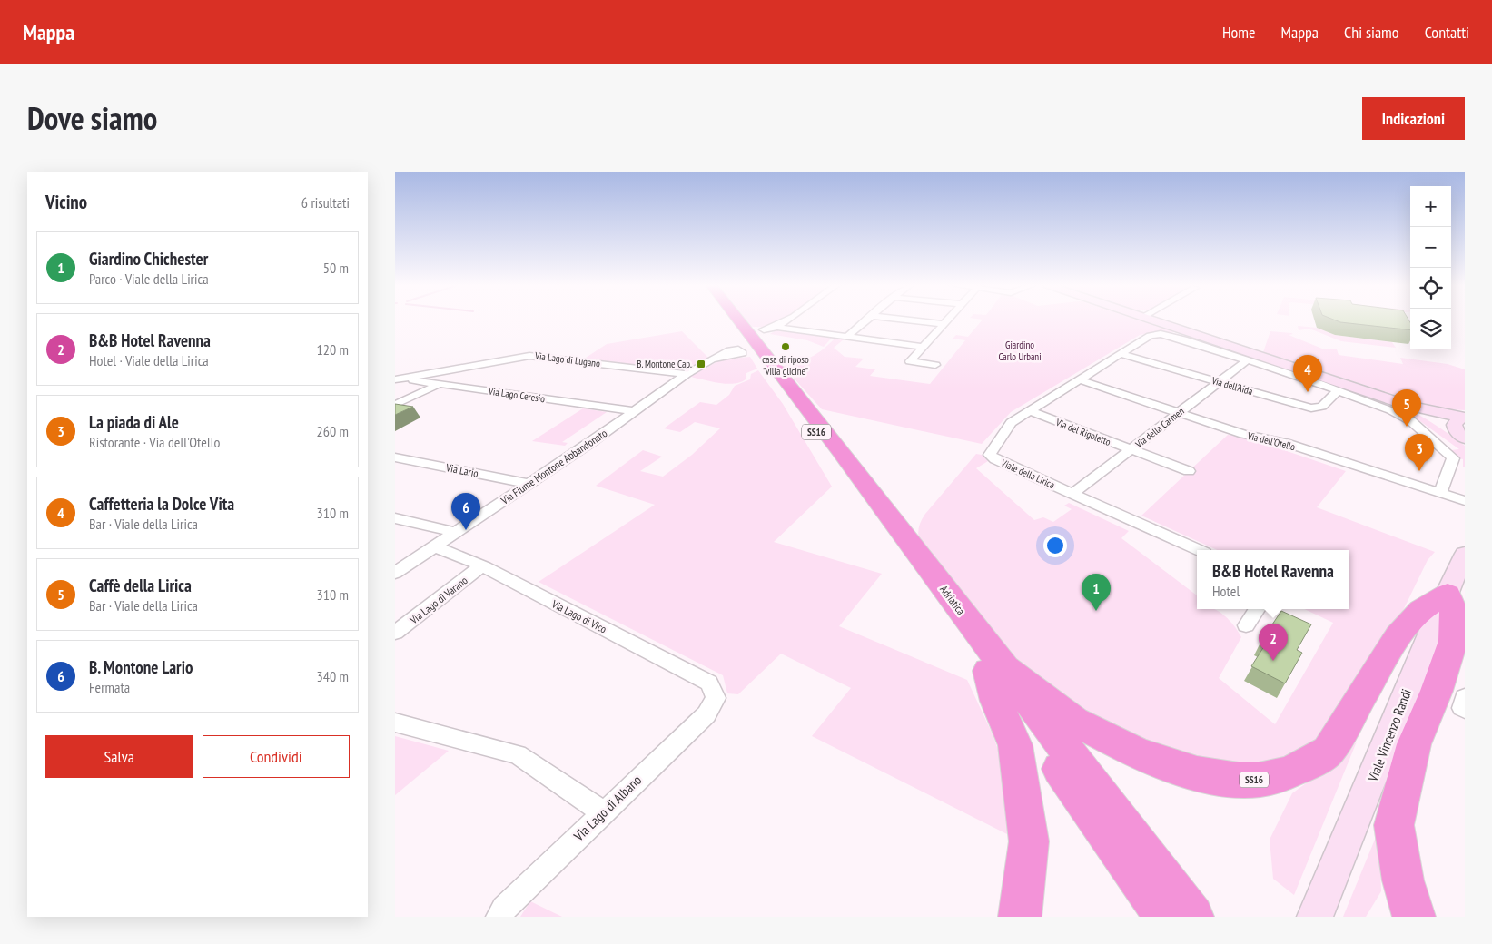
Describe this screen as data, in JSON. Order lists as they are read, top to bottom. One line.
{"streets":{"highway":["SS16","Adriatica"],"main road":["Viale Vincenzo Randi"],"street":["Via Lago di Lugano","Via dell'Aida","Via Lago Ceresio","Via della Carmen","Via del Rigoletto","Via dell'Otello","Via Fiume Montone Abbandonato","Via Lario","Viale della Lirica","Via Lago di Varano","Via Lago di Vico","Via Lago di Albano"]},"crossings":[["Via Lago di Lugano","Via Lago Ceresio"],["Via Lago di Lugano","Via Fiume Montone Abbandonato"],["Via dell'Aida","Via della Carmen"],["Via dell'Aida","Viale della Lirica"],["Via Lago Ceresio","Via Fiume Montone Abbandonato"],["Via della Carmen","Via del Rigoletto"],["Via della Carmen","Via dell'Otello"],["Via della Carmen","Viale della Lirica"],["SS16","Adriatica"],["SS16","Viale Vincenzo Randi"],["Via del Rigoletto","Viale della Lirica"],["Via dell'Otello","Viale della Lirica"],["Via Fiume Montone Abbandonato","Via Lario"],["Via Fiume Montone Abbandonato","Via Lago di Vico"],["Via Lago di Varano","Via Lago di Vico"],["Via Lago di Vico","Via Lago di Albano"]],"parks":["Giardino Carlo Urbani"],"places":{"other":["casa di riposo \"villa glicine\""],"transit":["B. Montone Cap."]},"page":{"header":"Mappa","nav":["Home","Mappa","Chi siamo","Contatti"],"title":"Dove siamo","buttons":["Indicazioni",["Salva","Condividi"]],"heading":["Vicino","6 risultati"],"map_buttons":["+","−"],"list":[{"mark":"1","name":"Giardino Chichester","note":"Parco · Viale della Lirica","value":"50 m"},{"mark":"2","name":"B&B Hotel Ravenna","note":"Hotel · Viale della Lirica","value":"120 m"},{"mark":"3","name":"La piada di Ale","note":"Ristorante · Via dell'Otello","value":"260 m"},{"mark":"4","name":"Caffetteria la Dolce Vita","note":"Bar · Viale della Lirica","value":"310 m"},{"mark":"5","name":"Caffè della Lirica","note":"Bar · Viale della Lirica","value":"310 m"},{"mark":"6","name":"B. Montone Lario","note":"Fermata","value":"340 m"}],"pins":["4","5","3","6","1","2"],"popup":["B&B Hotel Ravenna","Hotel"]}}
